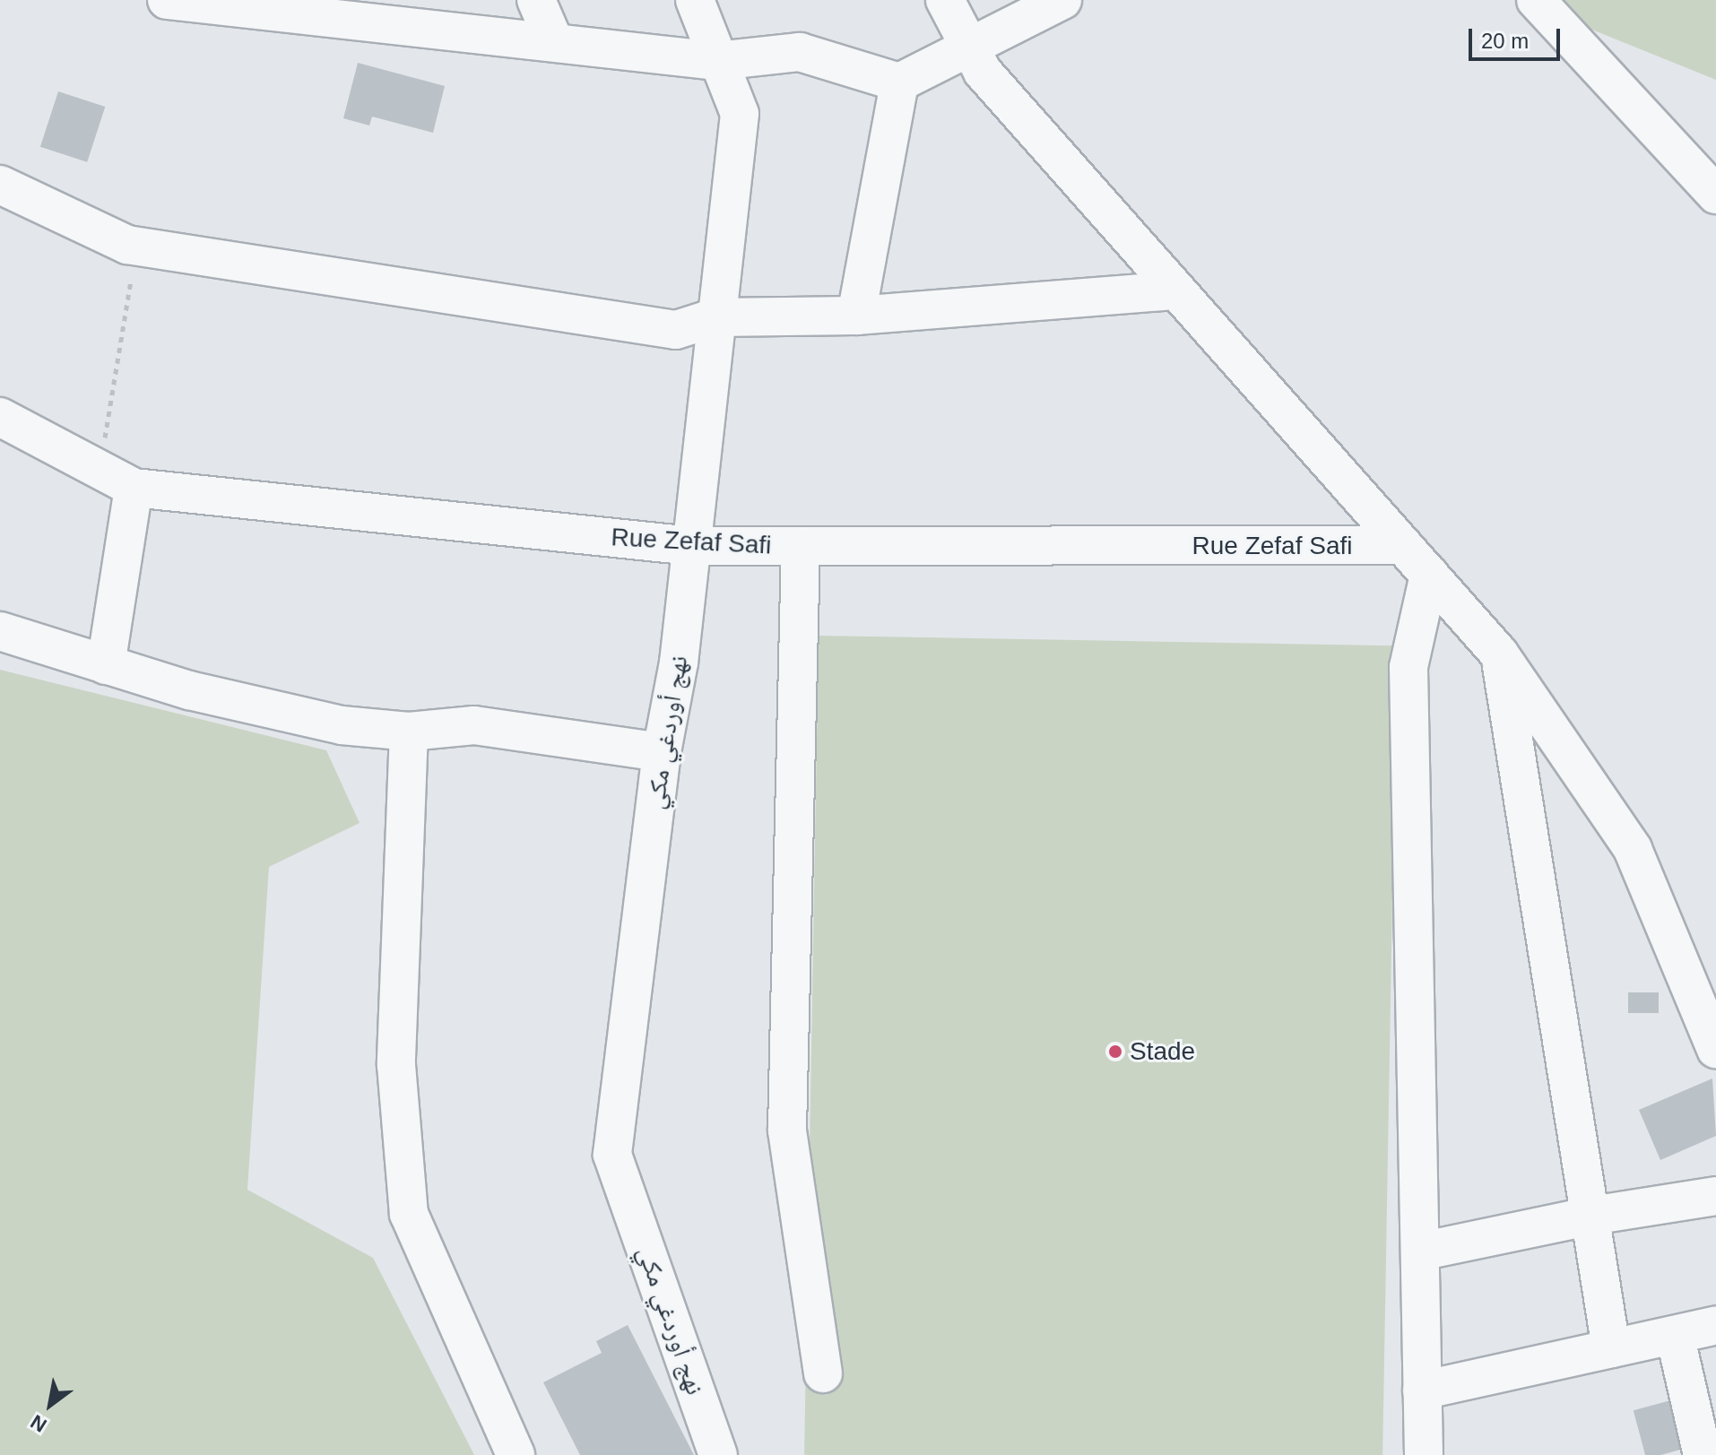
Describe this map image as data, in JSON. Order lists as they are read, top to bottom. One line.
{"streets":{"street":["Rue Zefaf Safi","نهج أوردغي مكي"]},"crossings":[["Rue Zefaf Safi","نهج أوردغي مكي"]],"places":["Stade"],"scale_bar":"20 m","north":"bottom left"}
